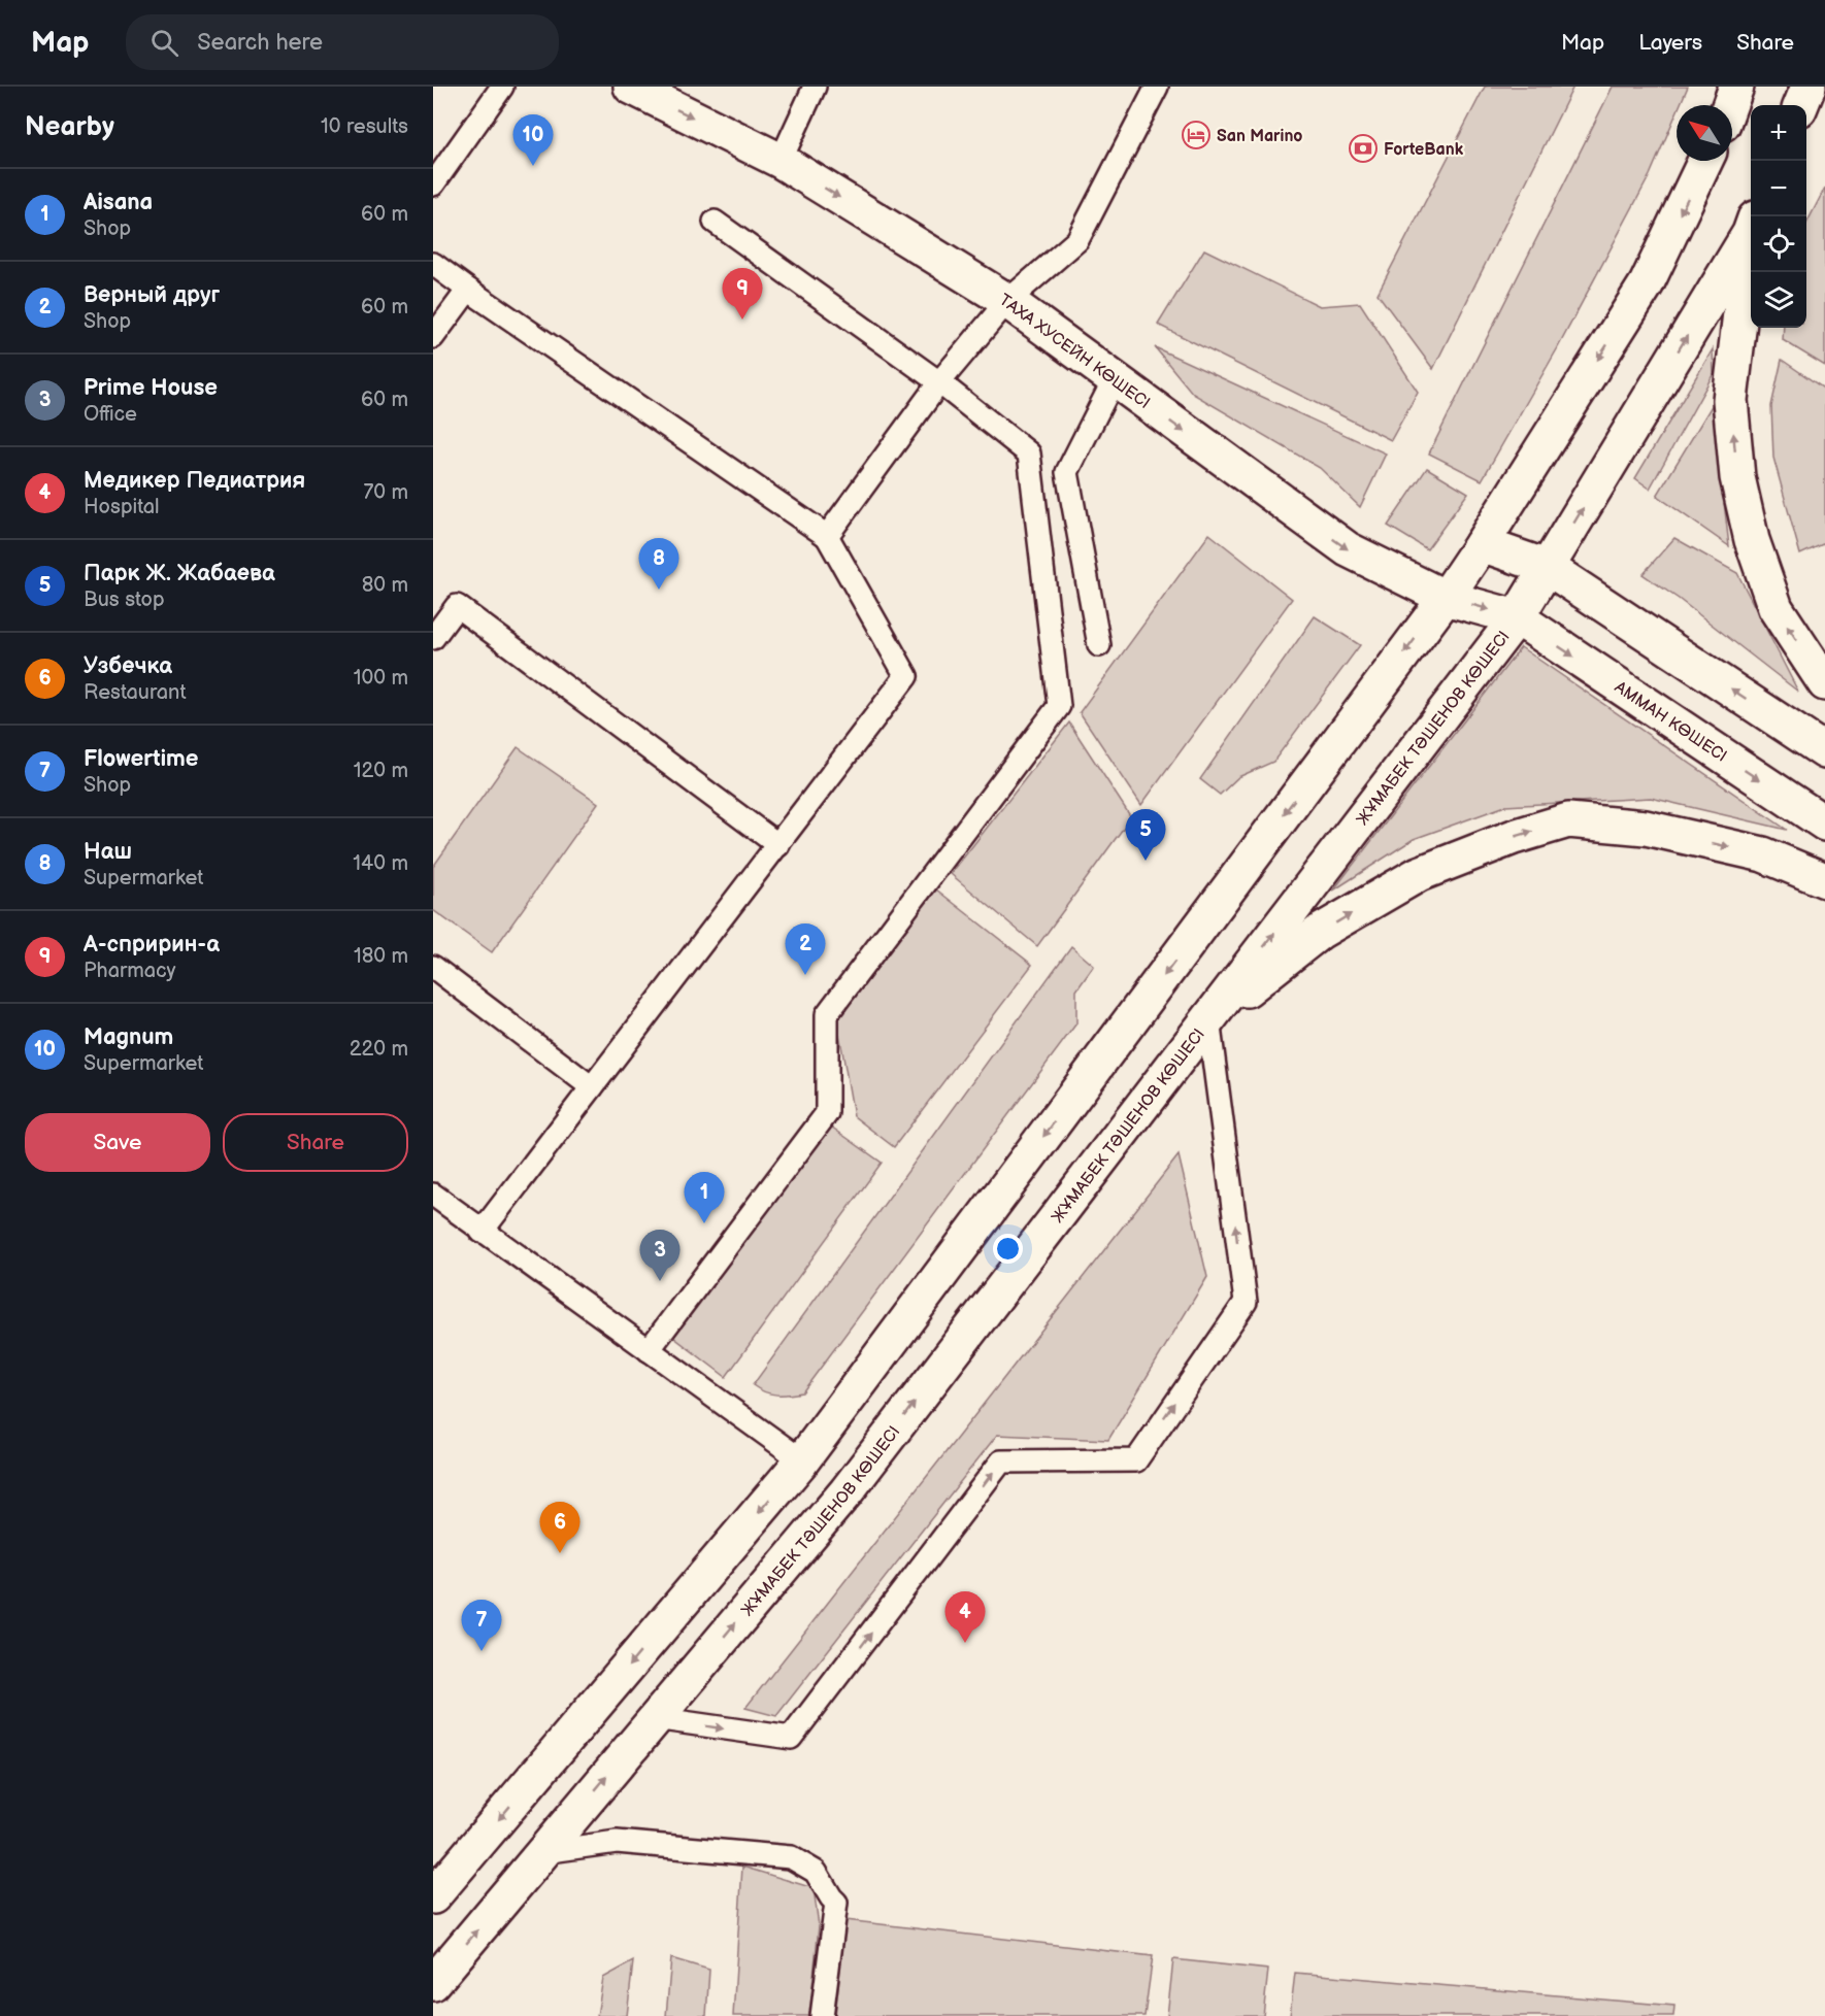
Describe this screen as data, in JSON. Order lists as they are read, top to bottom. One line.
{"streets":{"main road":["ТАХА ХУСЕЙН КӨШЕСІ","АММАН КӨШЕСІ","ЖҰМАБЕК ТӘШЕНОВ КӨШЕСІ"]},"crossings":[["ТАХА ХУСЕЙН КӨШЕСІ","АММАН КӨШЕСІ"],["ТАХА ХУСЕЙН КӨШЕСІ","ЖҰМАБЕК ТӘШЕНОВ КӨШЕСІ"],["АММАН КӨШЕСІ","ЖҰМАБЕК ТӘШЕНОВ КӨШЕСІ"]],"one_way":["ТАХА ХУСЕЙН КӨШЕСІ"],"places":{"hotel":["San Marino"],"bank":["ForteBank"]},"north":"top left","page":{"header":"Map","search":"Search here","nav":["Map","Layers","Share"],"heading":["Nearby","10 results"],"map_buttons":["+","−"],"pins":["10","9","8","5","2","1","3","6","4","7"],"list":[{"mark":"1","name":"Aisana","note":"Shop","value":"60 m"},{"mark":"2","name":"Верный друг","note":"Shop","value":"60 m"},{"mark":"3","name":"Prime House","note":"Office","value":"60 m"},{"mark":"4","name":"Медикер Педиатрия","note":"Hospital","value":"70 m"},{"mark":"5","name":"Парк Ж. Жабаева","note":"Bus stop","value":"80 m"},{"mark":"6","name":"Узбечка","note":"Restaurant","value":"100 m"},{"mark":"7","name":"Flowertime","note":"Shop","value":"120 m"},{"mark":"8","name":"Наш","note":"Supermarket","value":"140 m"},{"mark":"9","name":"А-спририн-а","note":"Pharmacy","value":"180 m"},{"mark":"10","name":"Magnum","note":"Supermarket","value":"220 m"}],"buttons":["Save","Share"]}}
